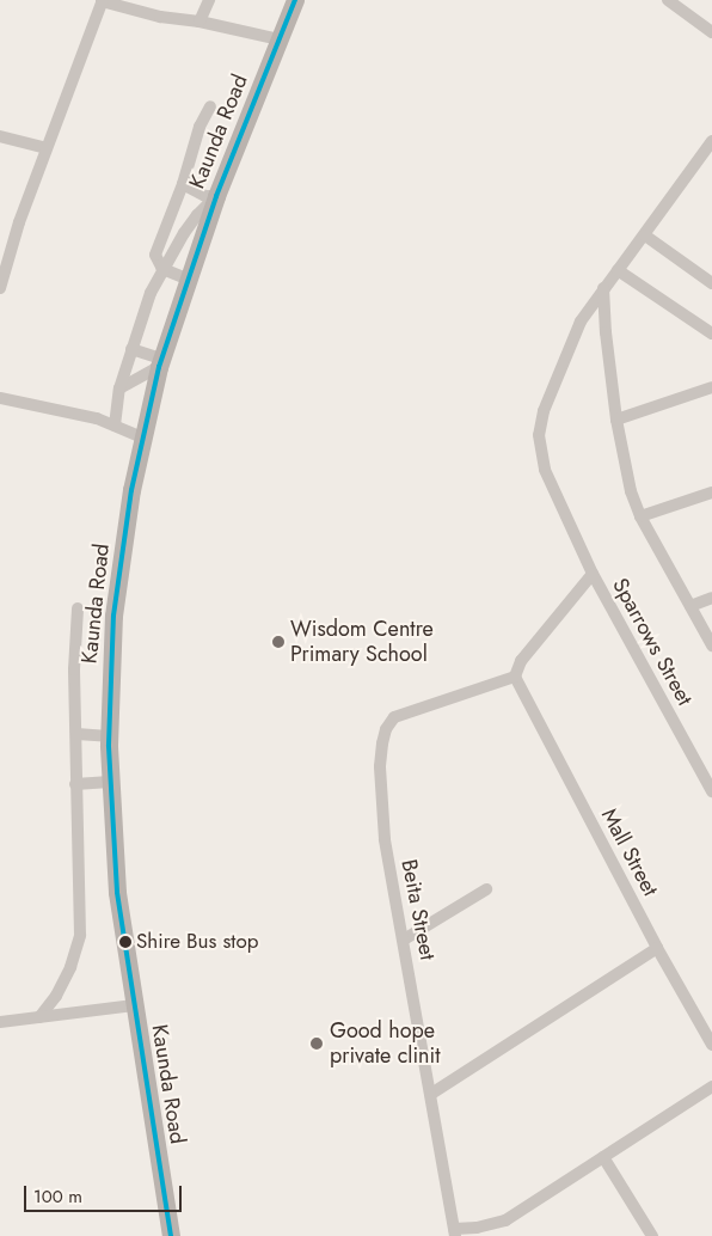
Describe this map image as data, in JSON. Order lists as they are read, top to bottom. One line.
{"streets":{"main road":["Kaunda Road"],"street":["Sparrows Street","Mall Street","Beita Street"]},"crossings":[["Mall Street","Beita Street"]],"places":["Wisdom Centre Primary School","Shire Bus stop","Good hope private clinit"],"scale_bar":"100 m"}
